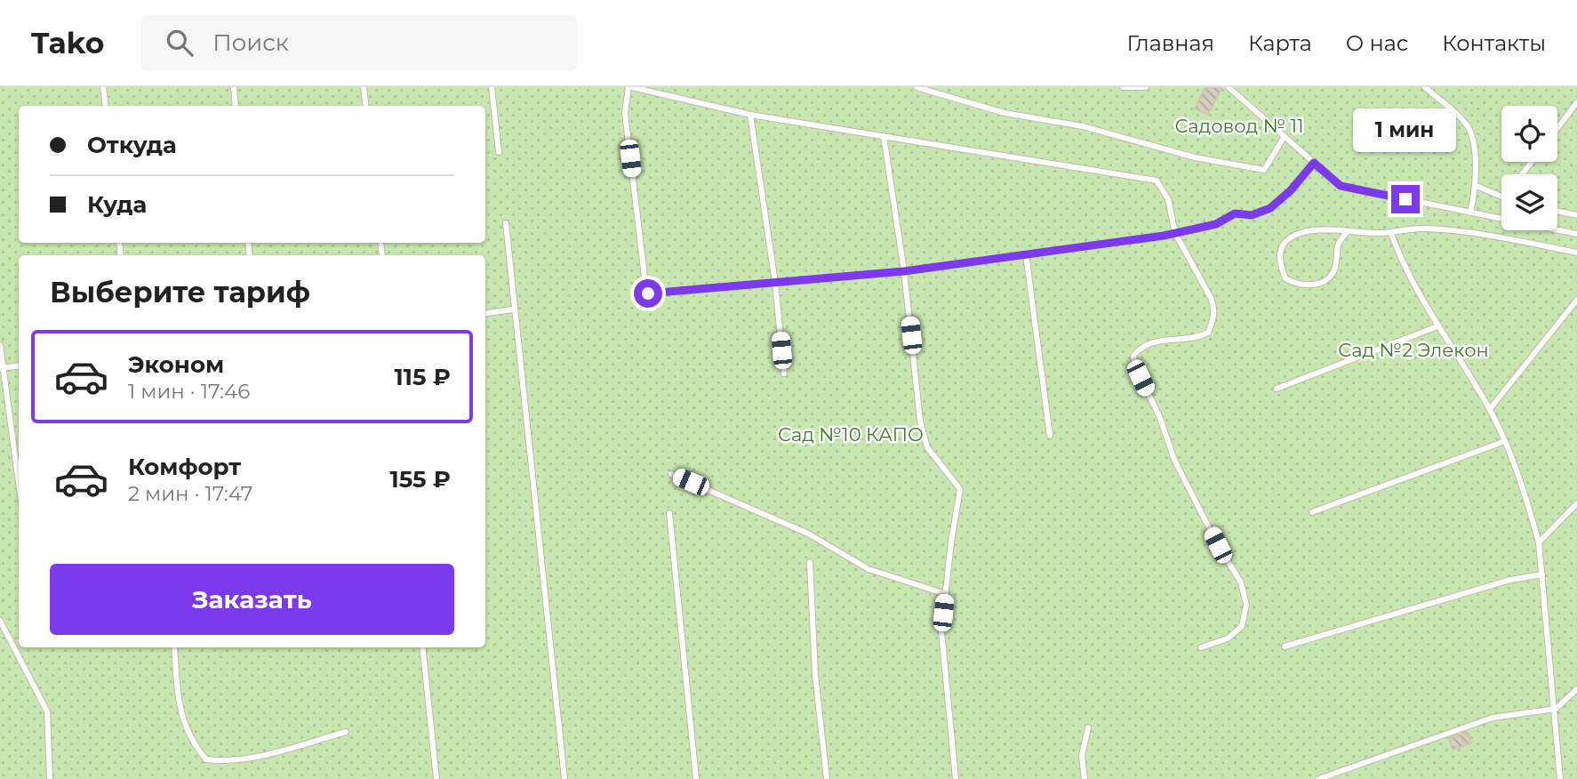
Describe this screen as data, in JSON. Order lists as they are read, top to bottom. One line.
{"parks":["Садовод № 11","Сад №2 Элекон","Сад №10 КАПО"],"page":{"header":"Tako","search":"Поиск","nav":["Главная","Карта","О нас","Контакты"],"banner":["Откуда","Куда"],"bubble":"1 мин","heading":"Выберите тариф","list":[{"name":"Эконом","note":"1 мин · 17:46","value":"115 ₽"},{"name":"Комфорт","note":"2 мин · 17:47","value":"155 ₽"}],"buttons":"Заказать"}}
